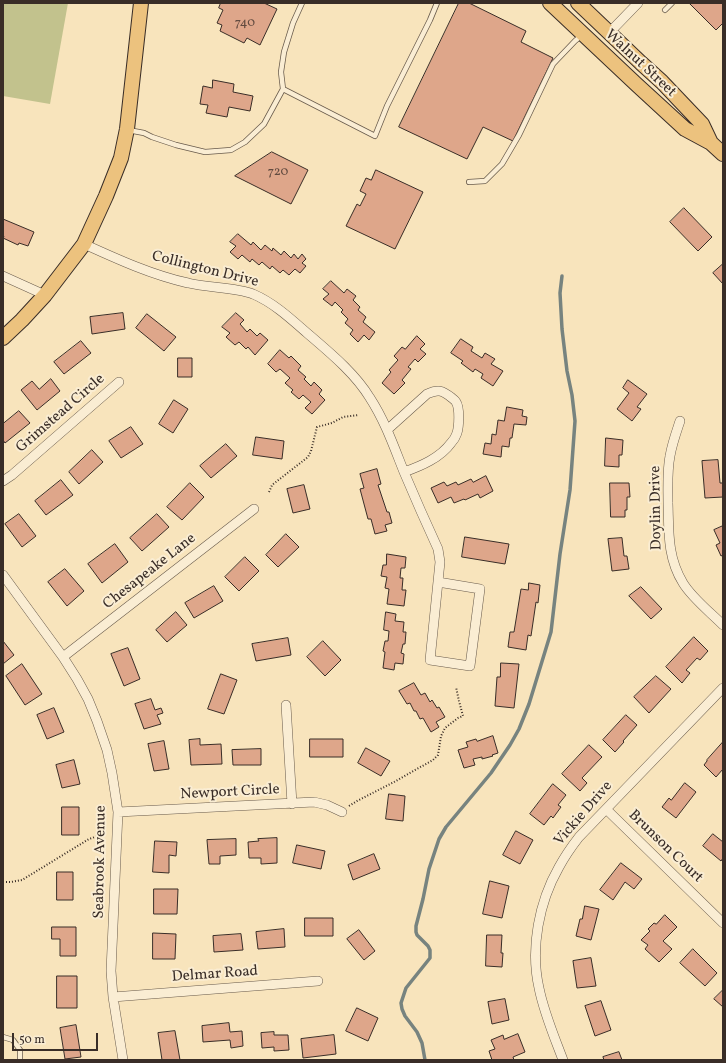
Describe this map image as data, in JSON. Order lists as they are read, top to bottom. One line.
{"streets":{"main road":["Walnut Street"],"street":["Collington Drive","Grimstead Circle","Doylin Drive","Chesapeake Lane","Newport Circle","Vickie Drive","Brunson Court","Seabrook Avenue","Delmar Road"]},"crossings":[["Chesapeake Lane","Seabrook Avenue"],["Newport Circle","Seabrook Avenue"],["Vickie Drive","Brunson Court"],["Seabrook Avenue","Delmar Road"]],"house_numbers":["740","720"],"scale_bar":"50 m"}
